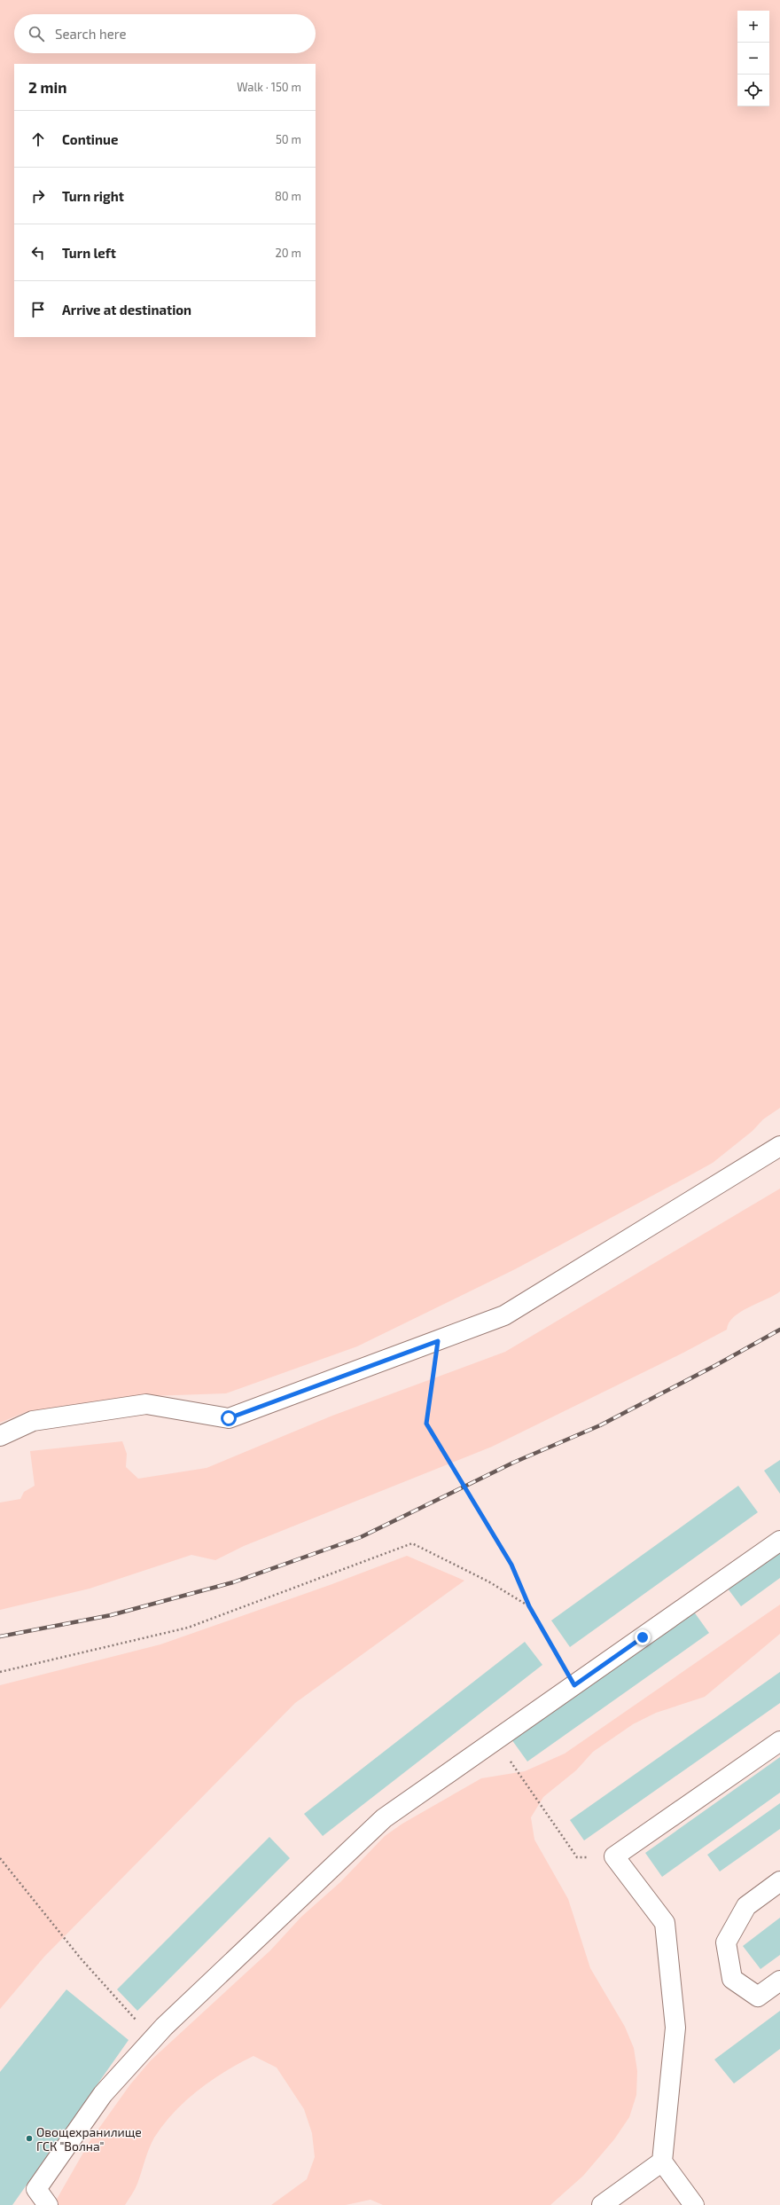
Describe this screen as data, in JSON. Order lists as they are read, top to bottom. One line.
{"places":["Овощехранилище ГСК \"Волна\""],"page":{"map_buttons":["+","−"],"search":"Search here","heading":["2 min","Walk · 150 m"],"list":[["Continue","50 m"],["Turn right","80 m"],["Turn left","20 m"],"Arrive at destination"]}}
